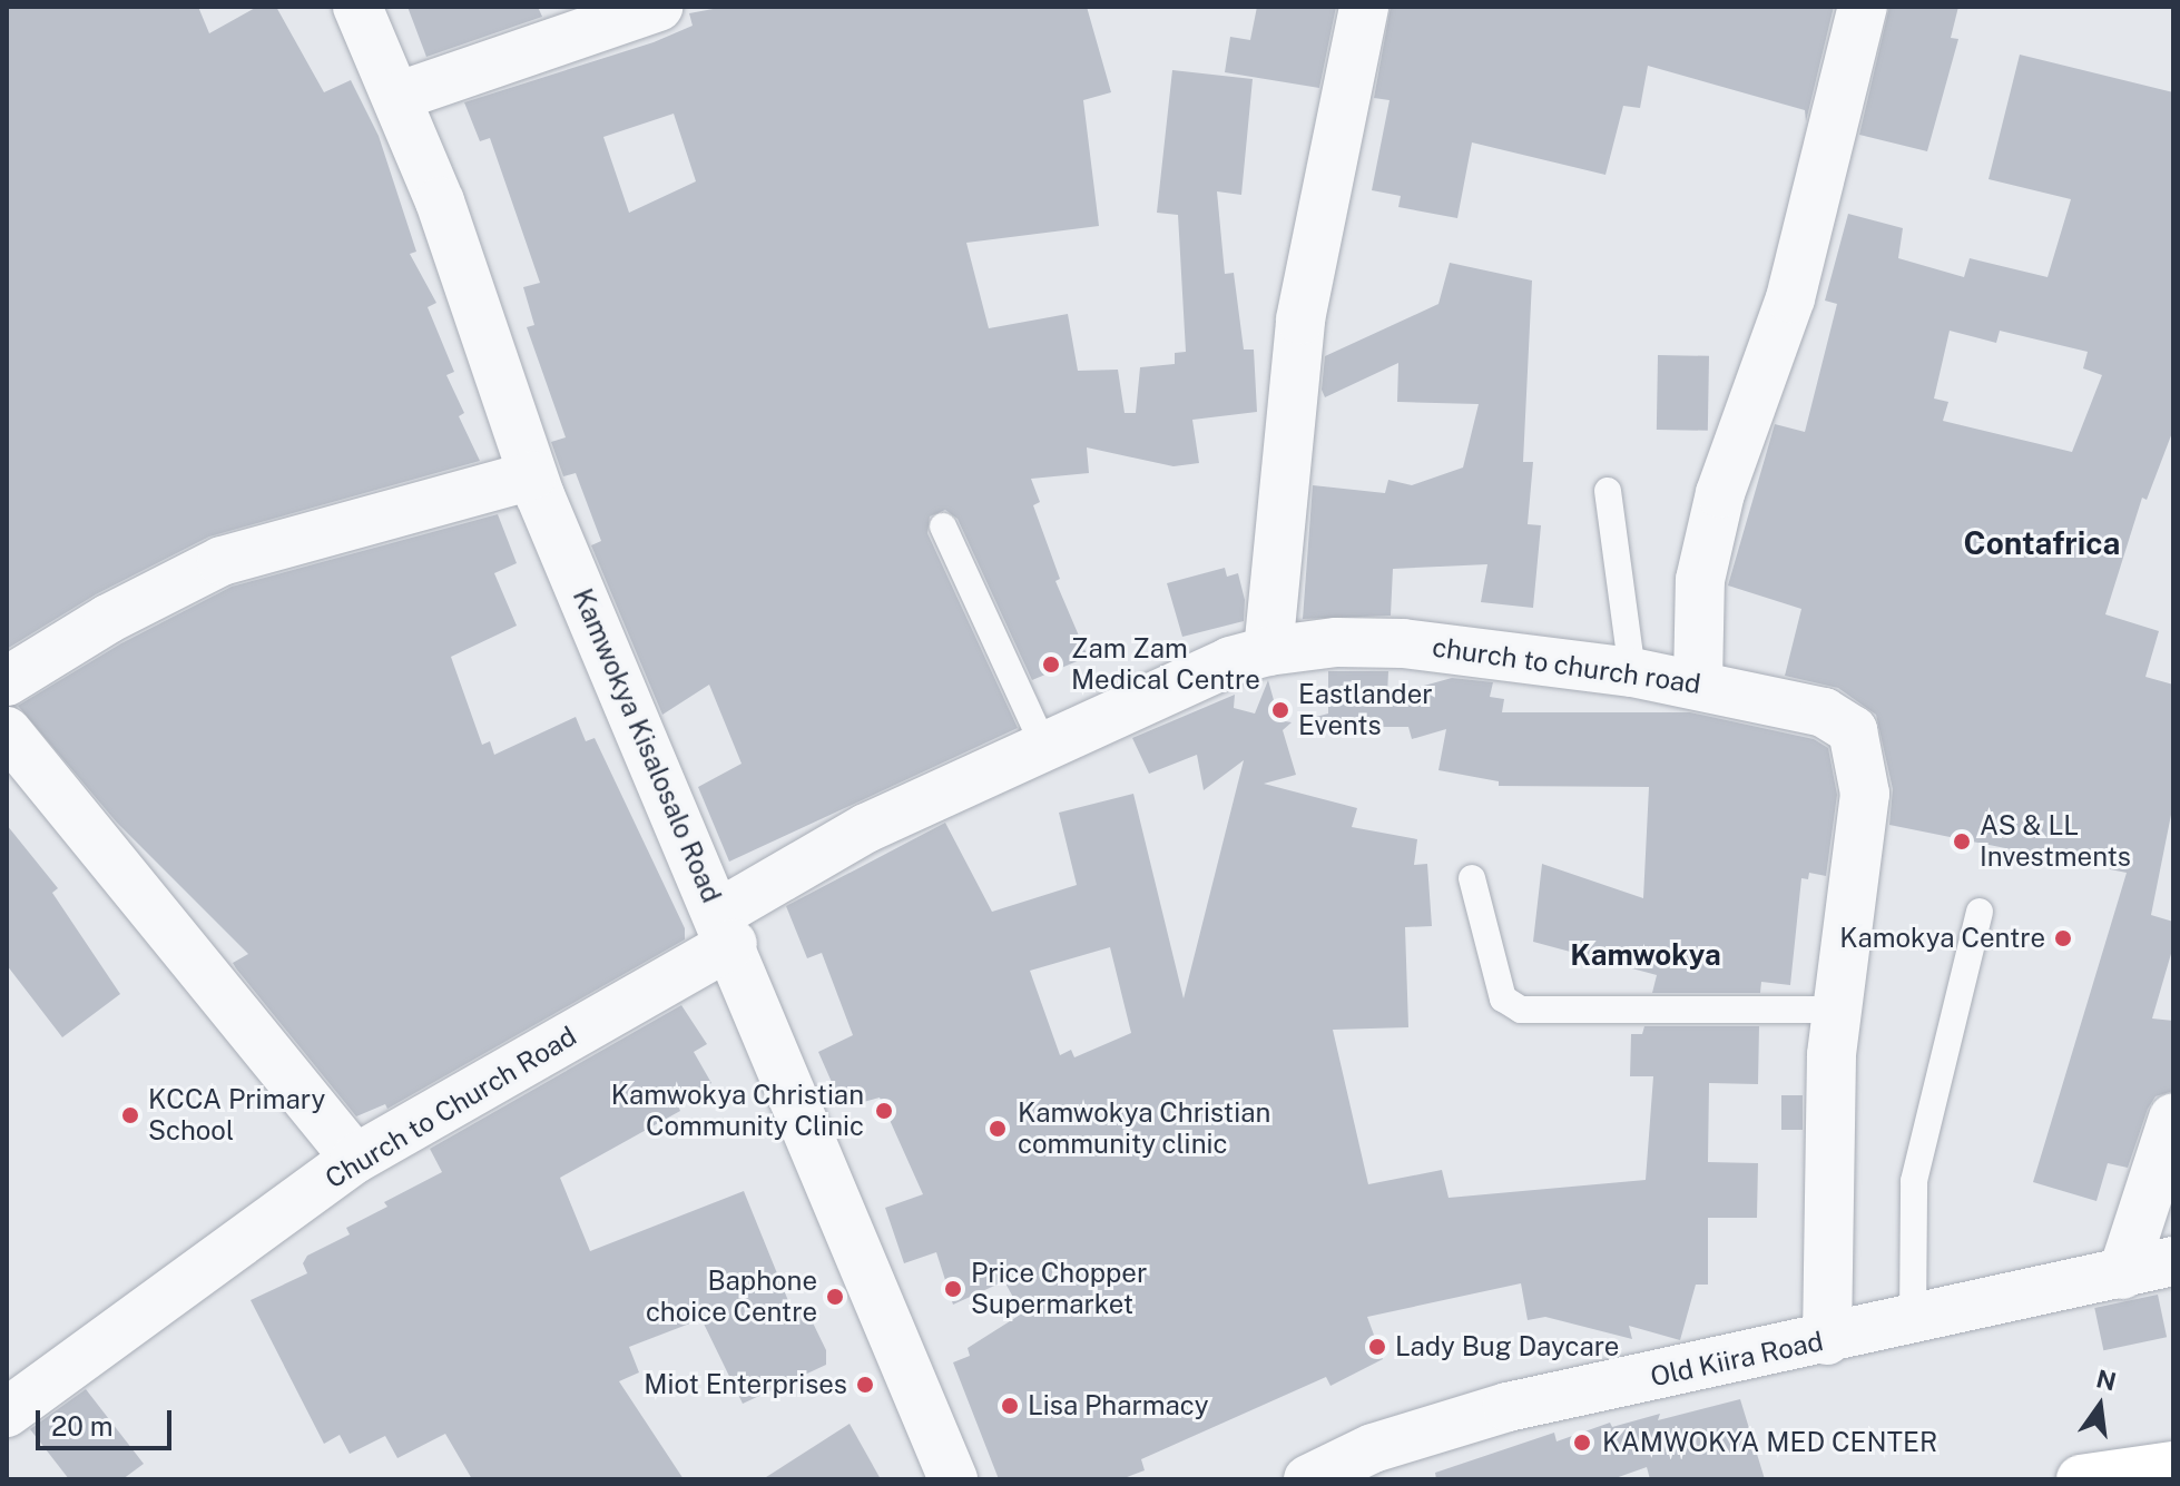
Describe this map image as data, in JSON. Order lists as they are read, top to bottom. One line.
{"streets":{"street":["church to church road","Kamwokya Kisalosalo Road","Church to Church Road","Old Kiira Road"]},"crossings":[["church to church road","Kamwokya Kisalosalo Road"],["church to church road","Church to Church Road"],["church to church road","Old Kiira Road"],["Kamwokya Kisalosalo Road","Church to Church Road"]],"districts":["Contafrica","Kamwokya"],"places":["Zam Zam Medical Centre","Eastlander Events","AS & LL Investments","Kamokya Centre","Kamwokya Christian Community Clinic","KCCA Primary School","Kamwokya Christian community clinic","Price Chopper Supermarket","Baphone choice Centre","Lady Bug Daycare","Miot Enterprises","Lisa Pharmacy","KAMWOKYA MED CENTER"],"scale_bar":"20 m","north":"top"}
